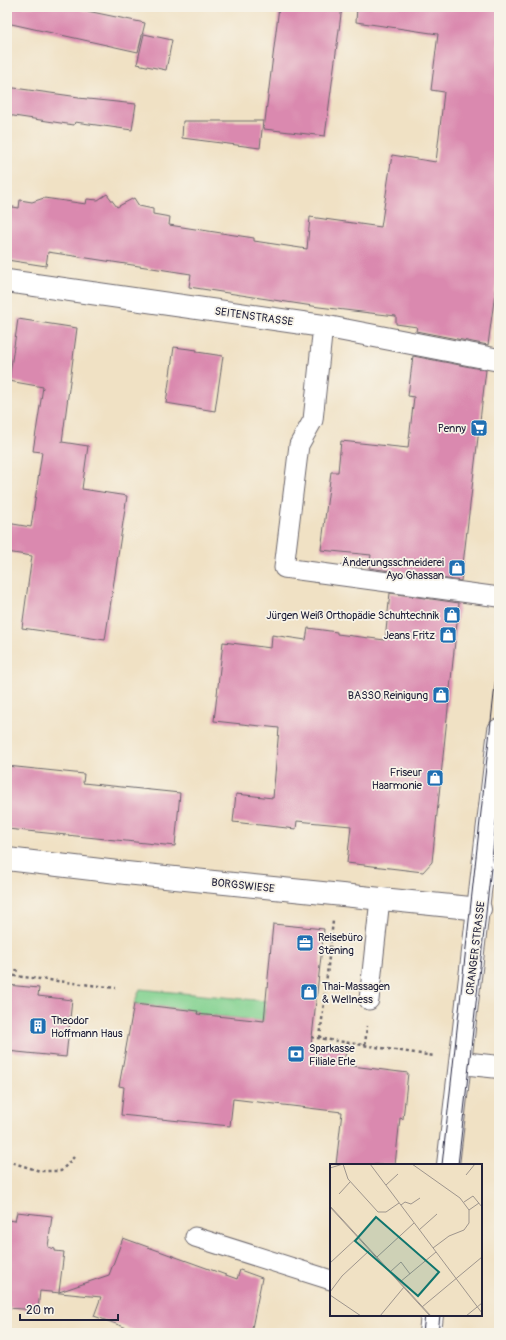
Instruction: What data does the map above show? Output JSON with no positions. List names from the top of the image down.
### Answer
{
  "streets": {
    "street": ["SEITENSTRASSE", "BORGSWIESE", "CRANGER STRASSE"]
  },
  "crossings": [
    ["BORGSWIESE", "CRANGER STRASSE"]
  ],
  "places": {
    "supermarket": ["Penny"],
    "shop": [
      "Änderungsschneiderei Ayo Ghassan",
      "Jürgen Weiß Orthopädie Schuhtechnik",
      "Jeans Fritz",
      "BASSO Reinigung",
      "Friseur Haarmonie",
      "Thai-Massagen & Wellness"
    ],
    "office": ["Reisebüro Stening"],
    "building": ["Theodor Hoffmann Haus"],
    "bank": ["Sparkasse Filiale Erle"]
  },
  "scale_bar": "20 m"
}
